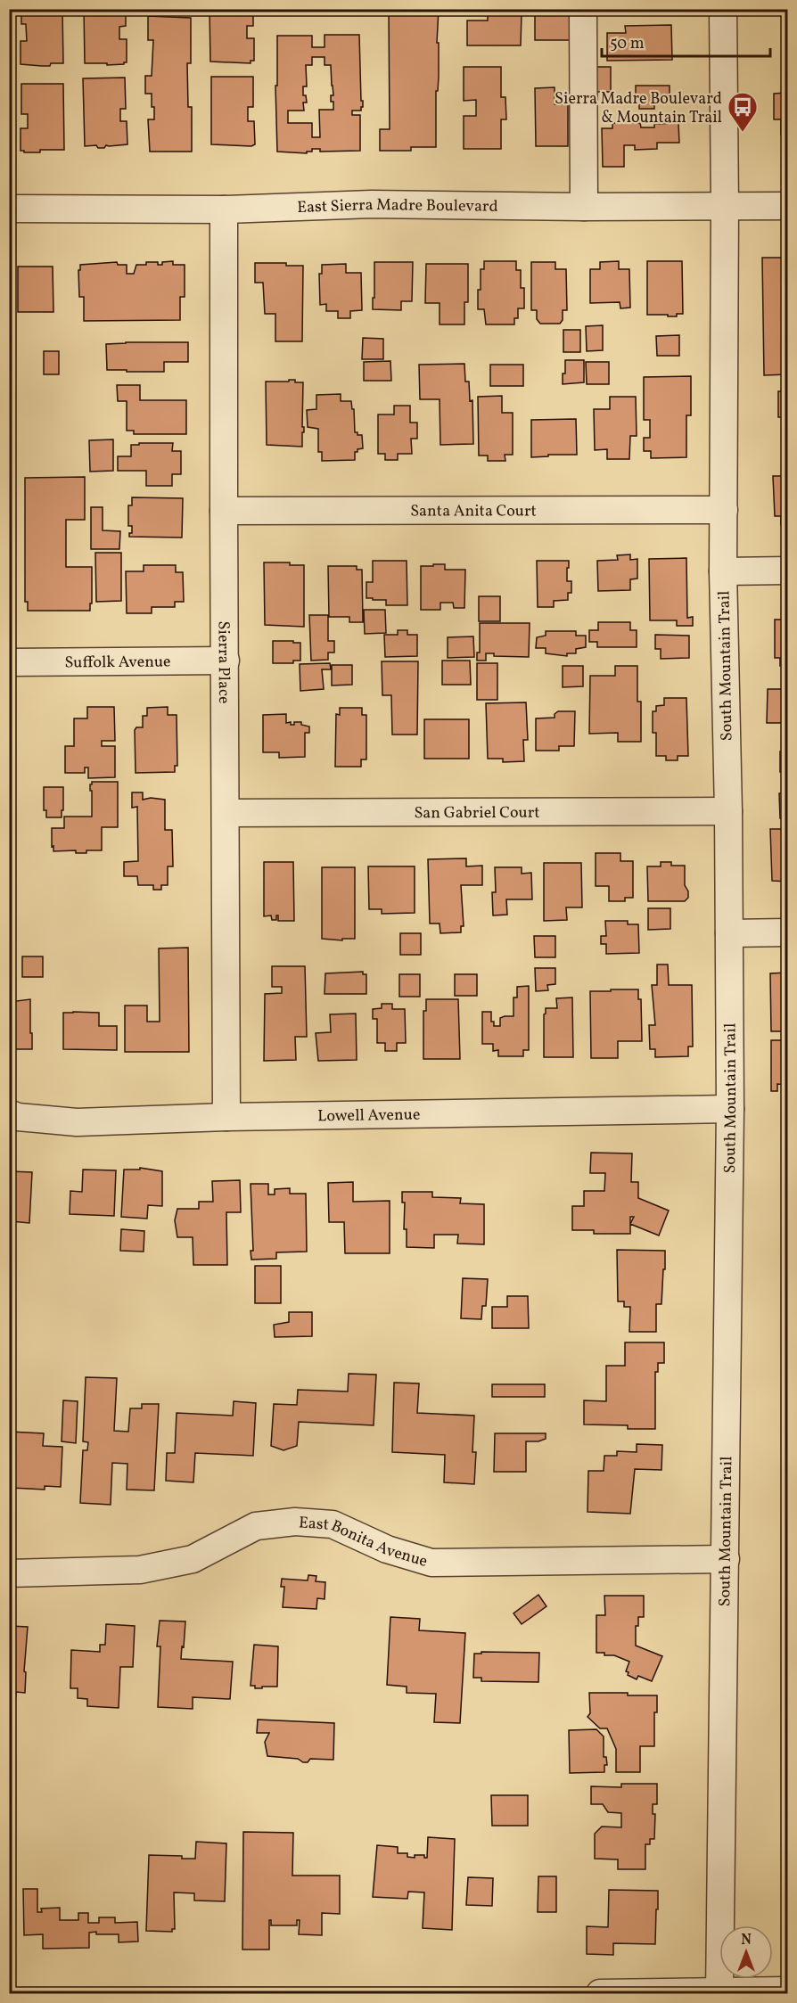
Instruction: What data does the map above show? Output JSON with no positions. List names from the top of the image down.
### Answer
{
  "streets": {
    "street": [
      "East Sierra Madre Boulevard",
      "Santa Anita Court",
      "Suffolk Avenue",
      "Sierra Place",
      "South Mountain Trail",
      "San Gabriel Court",
      "Lowell Avenue",
      "East Bonita Avenue"
    ]
  },
  "crossings": [
    ["East Sierra Madre Boulevard", "Sierra Place"],
    ["East Sierra Madre Boulevard", "South Mountain Trail"],
    ["Santa Anita Court", "Sierra Place"],
    ["Santa Anita Court", "South Mountain Trail"],
    ["Suffolk Avenue", "Sierra Place"],
    ["Sierra Place", "San Gabriel Court"],
    ["Sierra Place", "Lowell Avenue"],
    ["South Mountain Trail", "San Gabriel Court"],
    ["South Mountain Trail", "Lowell Avenue"],
    ["South Mountain Trail", "East Bonita Avenue"]
  ],
  "places": {
    "bus stop": ["Sierra Madre Boulevard & Mountain Trail"]
  },
  "scale_bar": "50 m",
  "north": "top"
}
